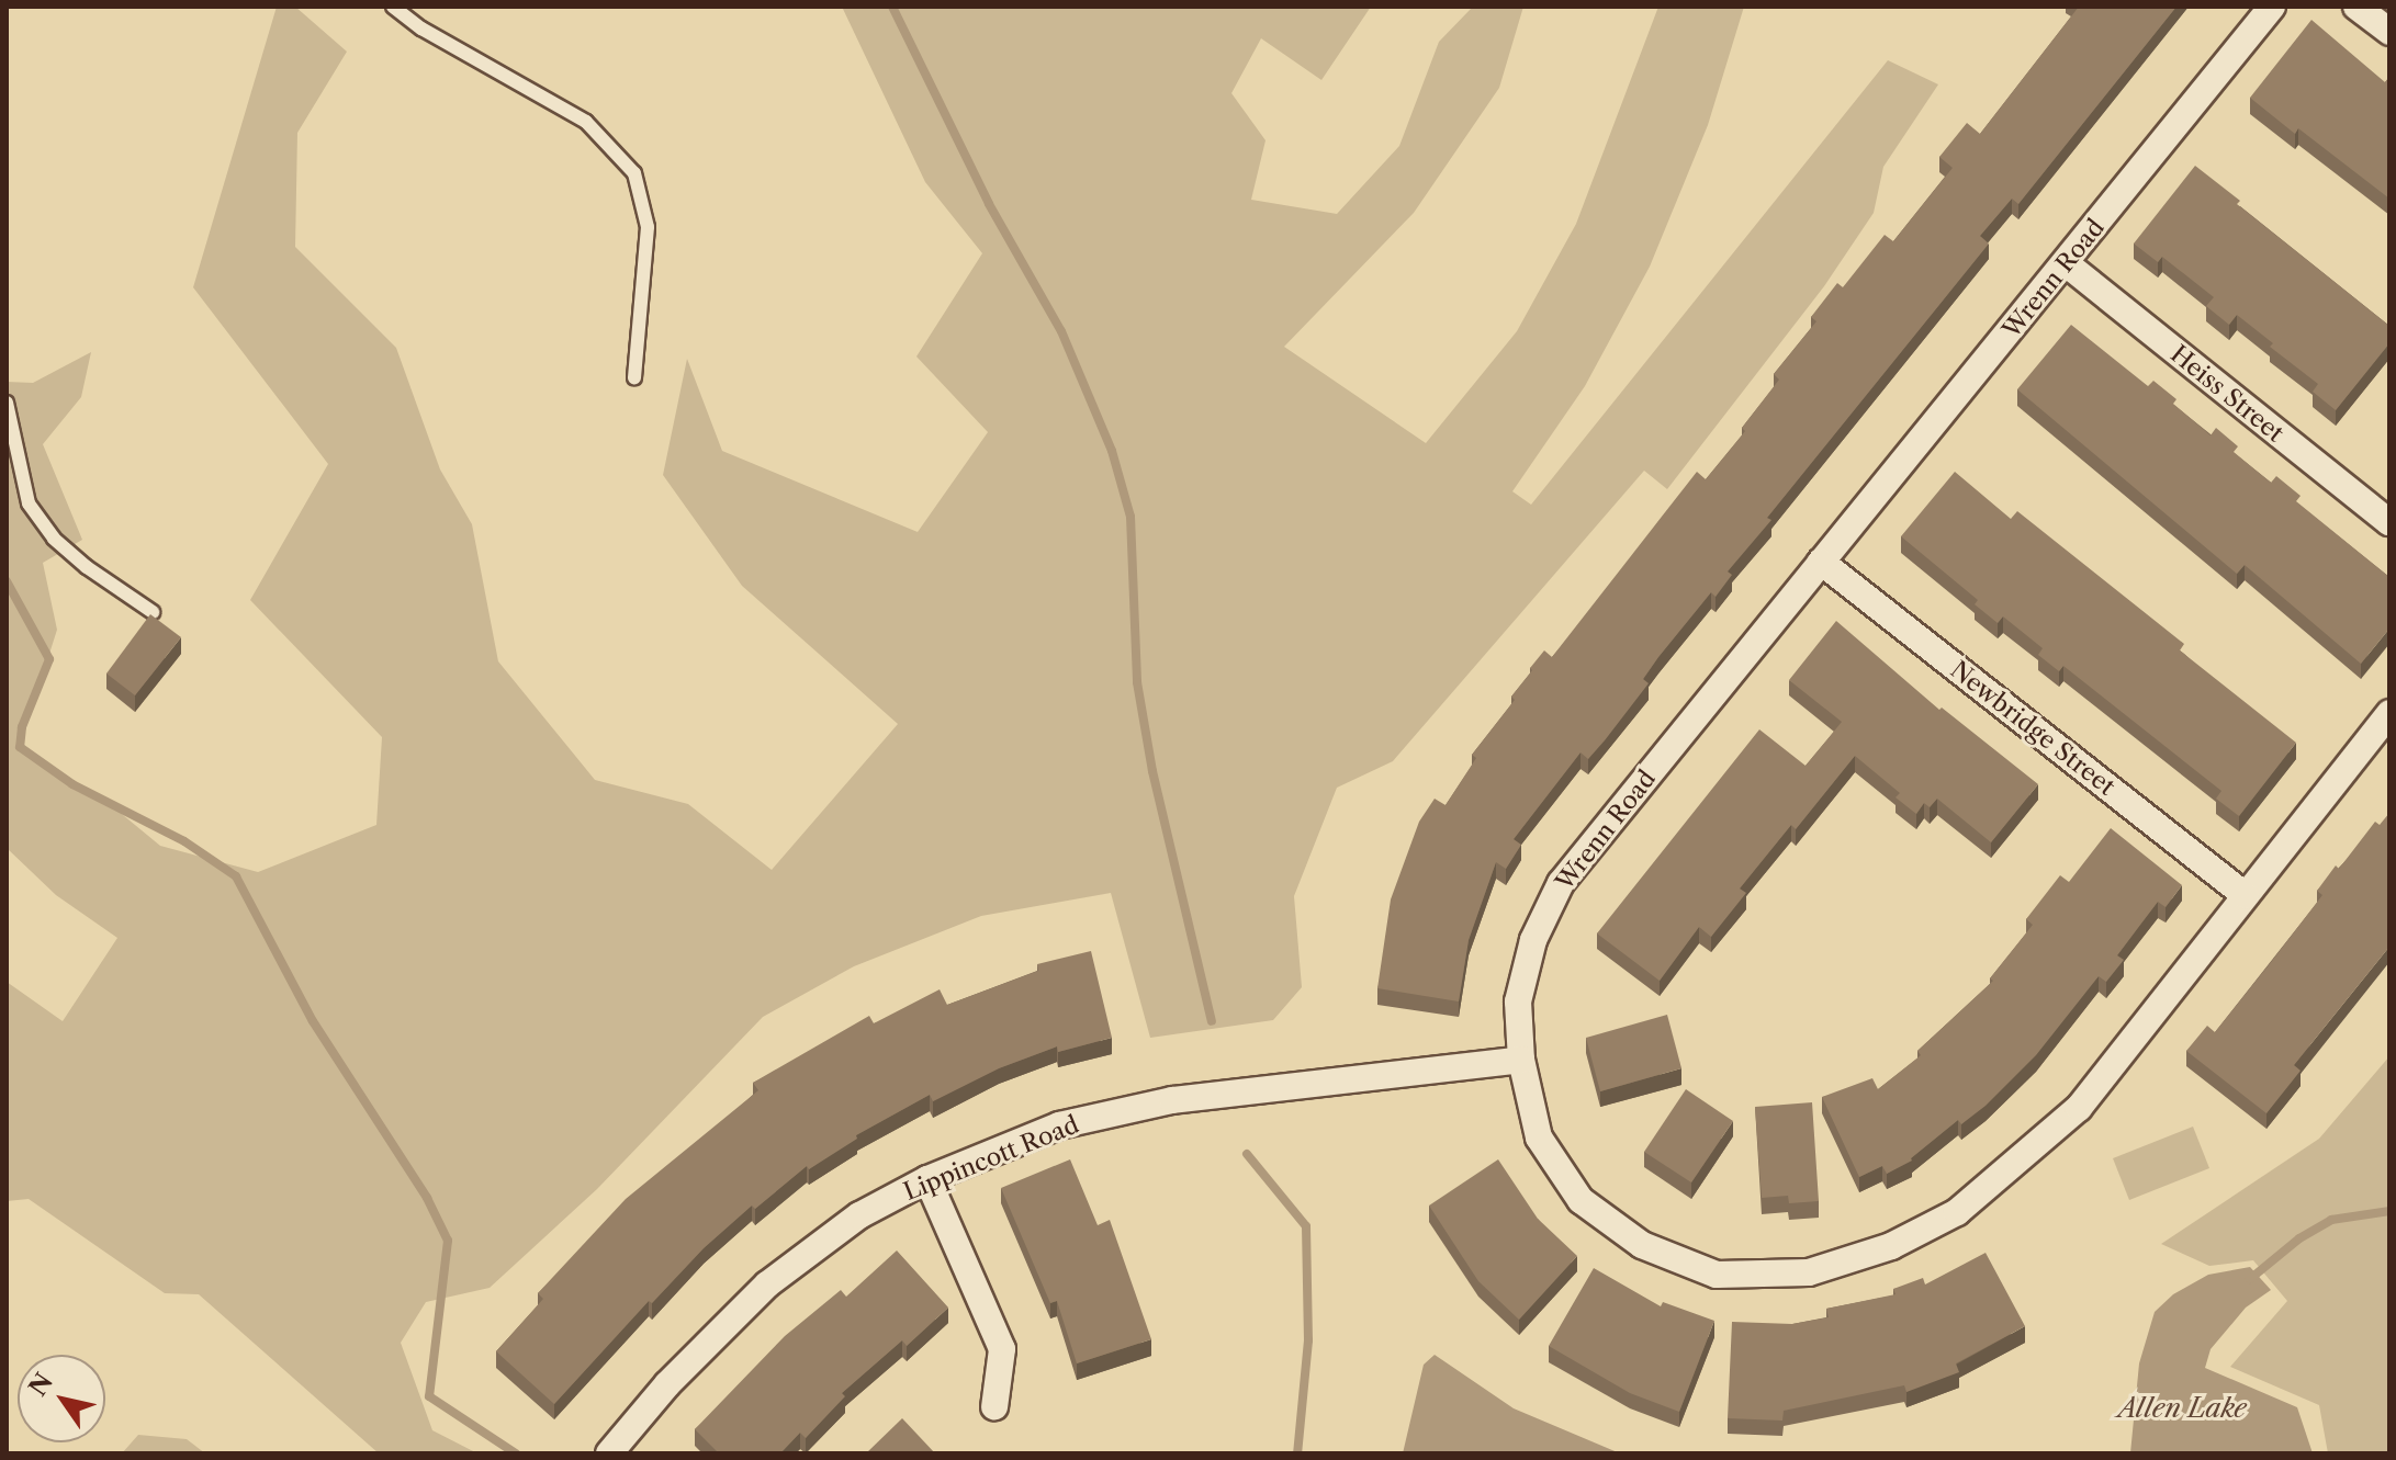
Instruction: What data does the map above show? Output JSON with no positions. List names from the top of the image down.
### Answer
{
  "streets": {
    "street": [
      "Wrenn Road",
      "Heiss Street",
      "Newbridge Street",
      "Lippincott Road"
    ]
  },
  "crossings": [
    ["Wrenn Road", "Heiss Street"],
    ["Wrenn Road", "Newbridge Street"],
    ["Wrenn Road", "Lippincott Road"]
  ],
  "water": ["Allen Lake"],
  "north": "top left"
}
